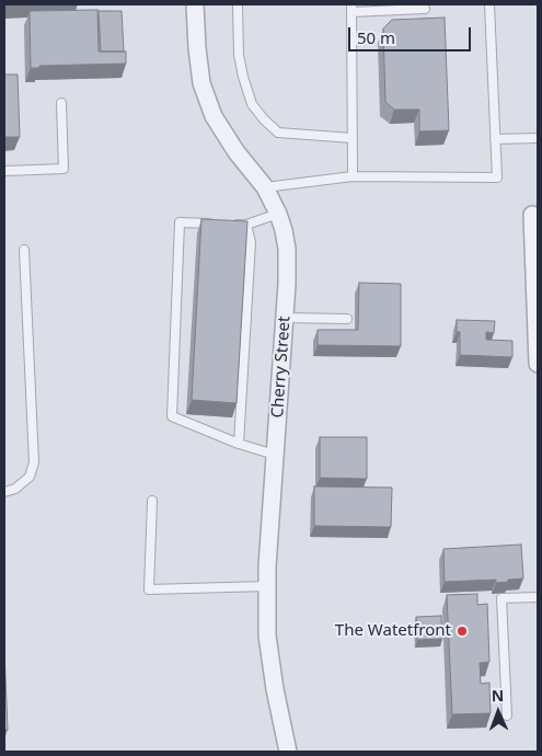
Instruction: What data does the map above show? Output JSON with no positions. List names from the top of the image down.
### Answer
{
  "streets": {
    "street": ["Cherry Street"]
  },
  "places": ["The Watetfront"],
  "scale_bar": "50 m",
  "north": "top"
}
